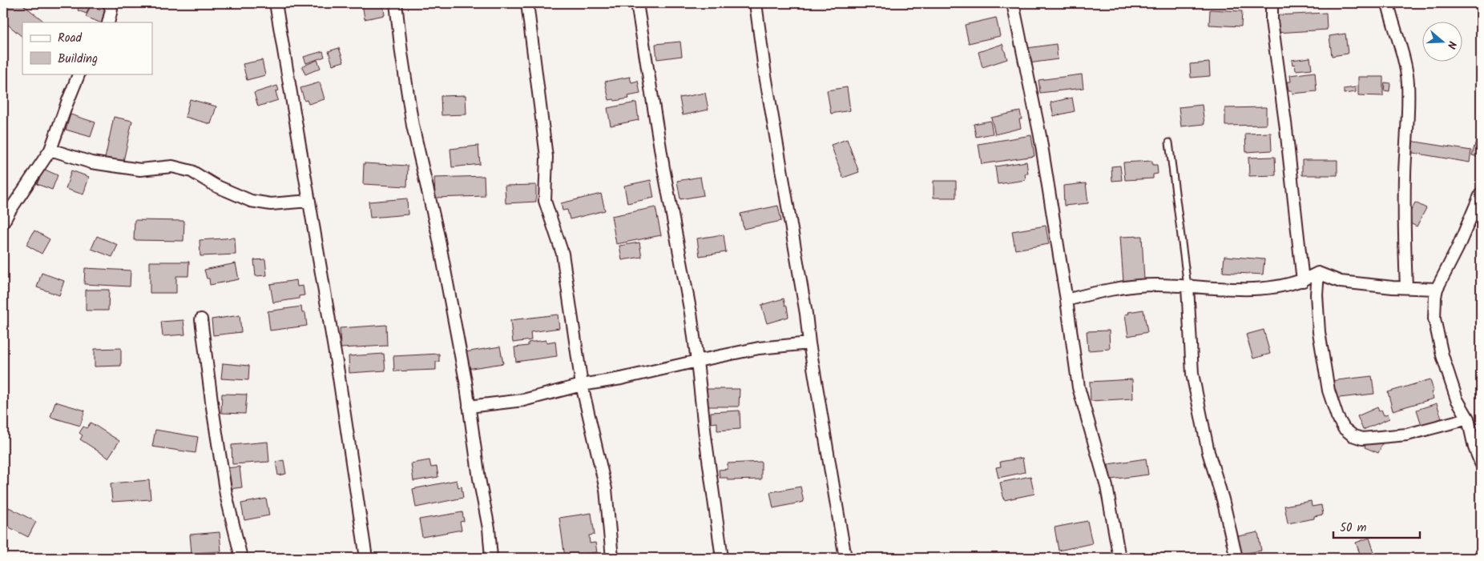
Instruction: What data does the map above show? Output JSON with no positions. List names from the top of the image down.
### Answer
{
  "legend": ["Road", "Building"],
  "scale_bar": "50 m",
  "north": "right"
}
